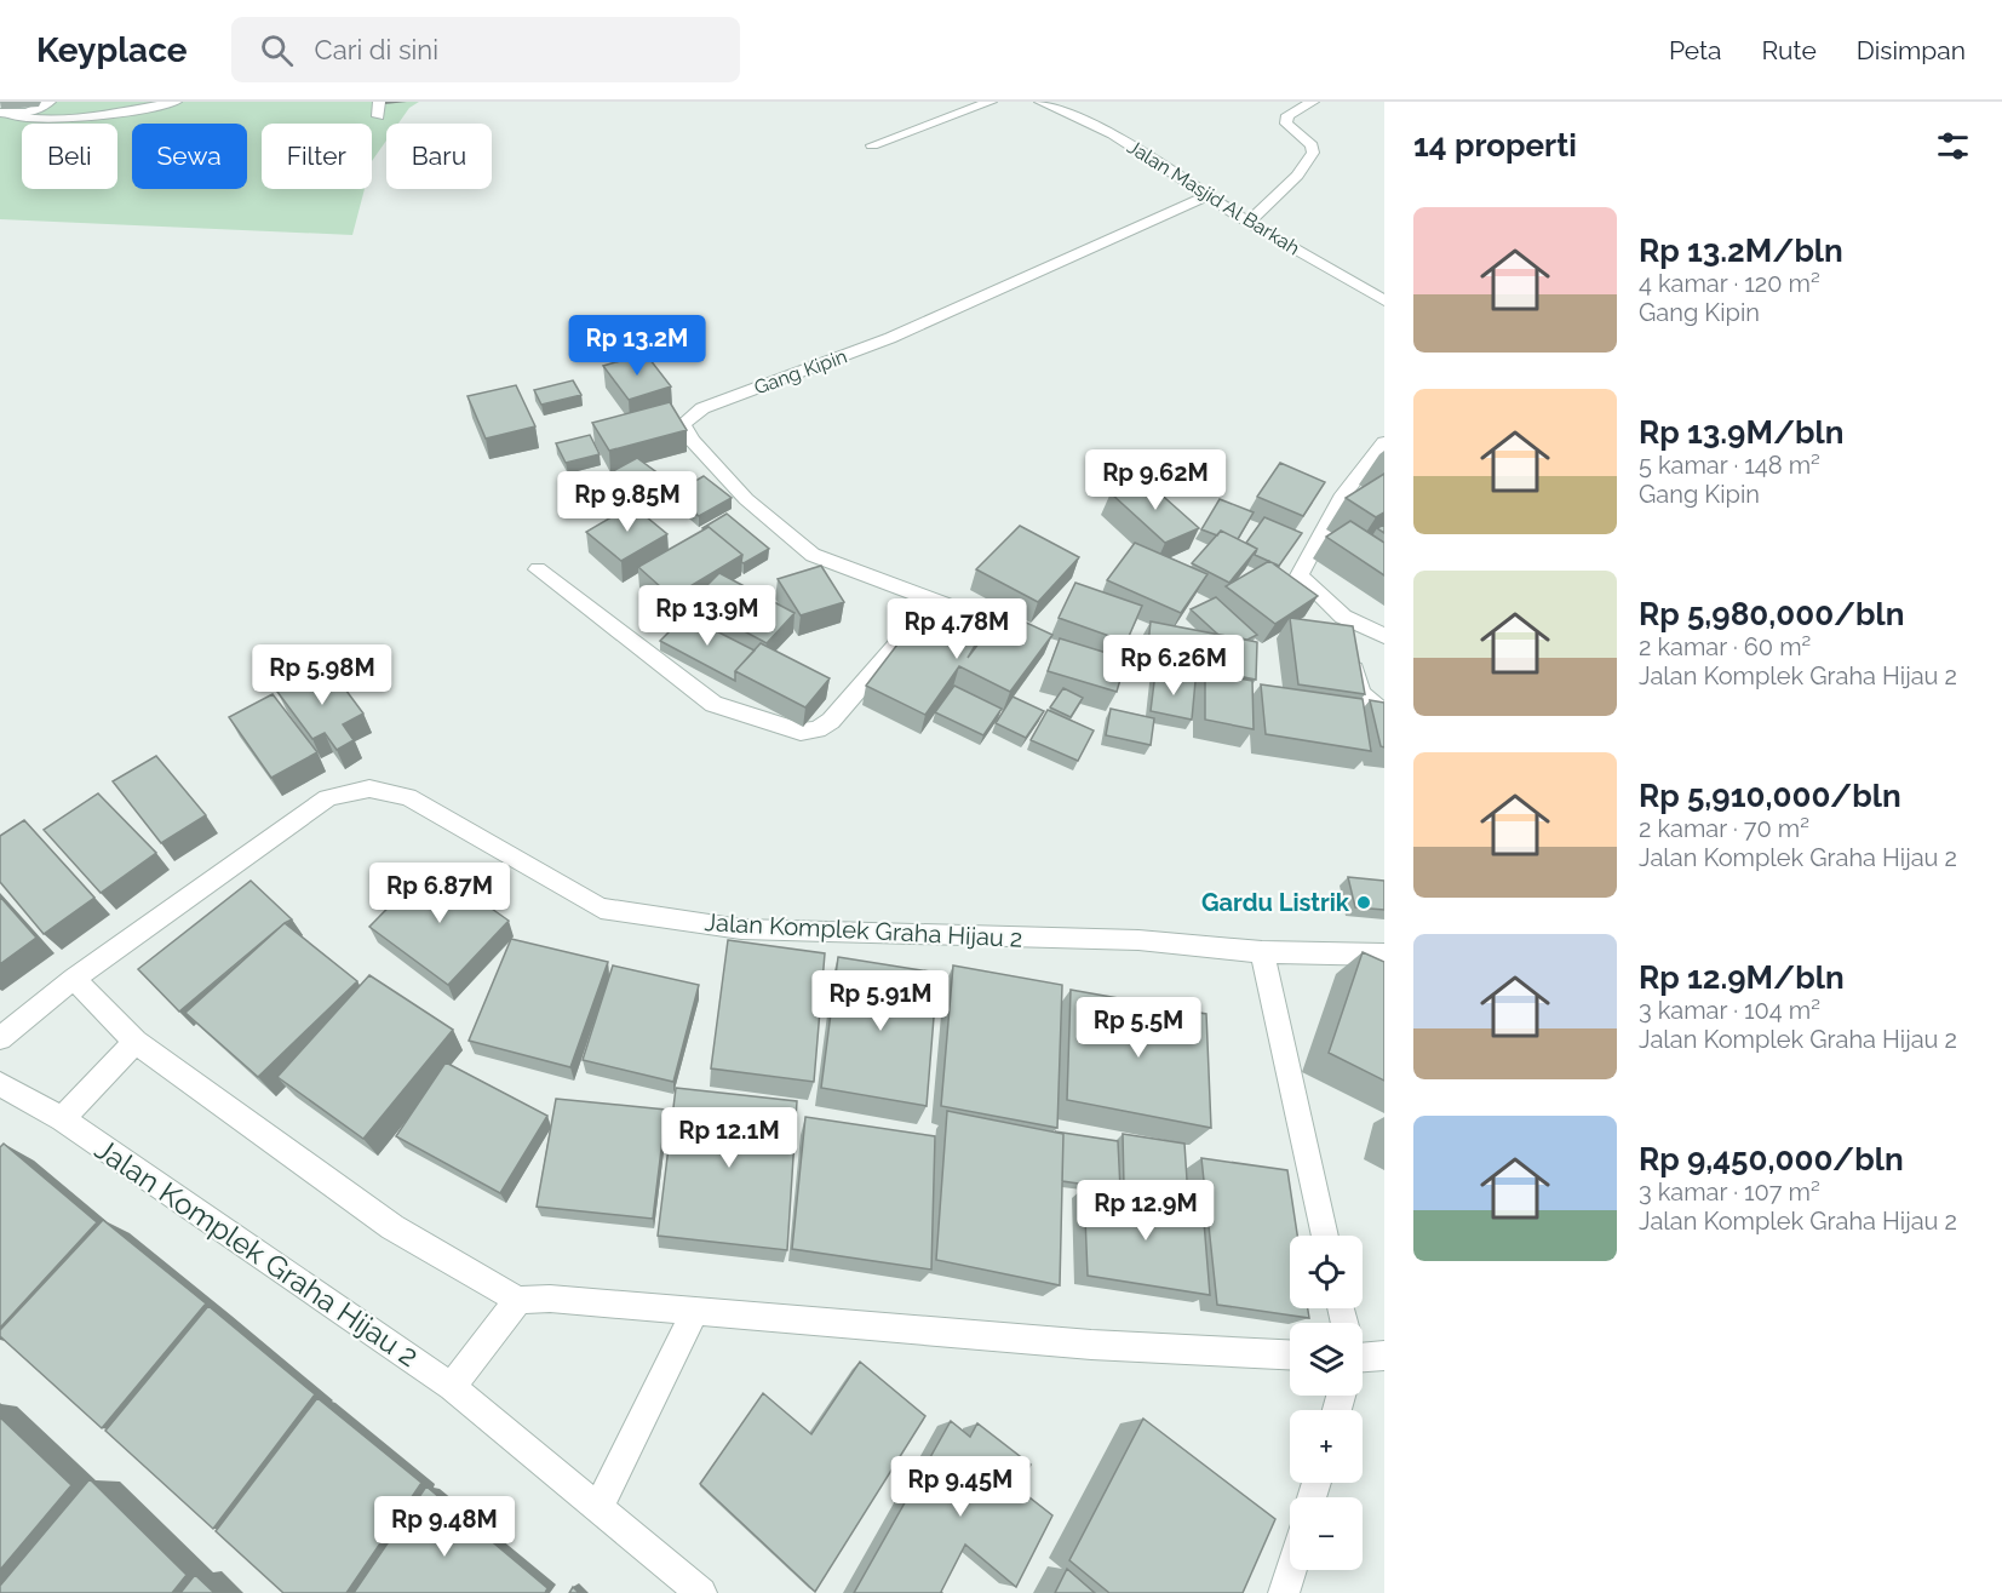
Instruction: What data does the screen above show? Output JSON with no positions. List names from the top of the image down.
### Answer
{
  "streets": {
    "street": ["Jalan Masjid Al Barkah", "Gang Kipin", "Jalan Komplek Graha Hijau 2"]
  },
  "crossings": [
    ["Jalan Masjid Al Barkah", "Gang Kipin"]
  ],
  "places": ["Gardu Listrik"],
  "page": {
    "header": "Keyplace",
    "search": "Cari di sini",
    "nav": ["Peta", "Rute", "Disimpan"],
    "heading": "14 properti",
    "chip": [
      "Beli",
      "Sewa",
      "Filter",
      "Baru"
    ],
    "list": [
      {
        "name": "Rp 13.2M/bln",
        "note": "4 kamar · 120 m² · Gang Kipin"
      },
      {
        "name": "Rp 13.9M/bln",
        "note": "5 kamar · 148 m² · Gang Kipin"
      },
      {
        "name": "Rp 5,980,000/bln",
        "note": "2 kamar · 60 m² · Jalan Komplek Graha Hijau 2"
      },
      {
        "name": "Rp 5,910,000/bln",
        "note": "2 kamar · 70 m² · Jalan Komplek Graha Hijau 2"
      },
      {
        "name": "Rp 12.9M/bln",
        "note": "3 kamar · 104 m² · Jalan Komplek Graha Hijau 2"
      },
      {
        "name": "Rp 9,450,000/bln",
        "note": "3 kamar · 107 m² · Jalan Komplek Graha Hijau 2"
      }
    ],
    "price": [
      "Rp 13.2M",
      "Rp 9.62M",
      "Rp 9.85M",
      "Rp 13.9M",
      "Rp 4.78M",
      "Rp 6.26M",
      "Rp 5.98M",
      "Rp 6.87M",
      "Rp 5.91M",
      "Rp 5.5M",
      "Rp 12.1M",
      "Rp 12.9M",
      "Rp 9.45M",
      "Rp 9.48M"
    ],
    "map_buttons": ["+", "−"]
  }
}
